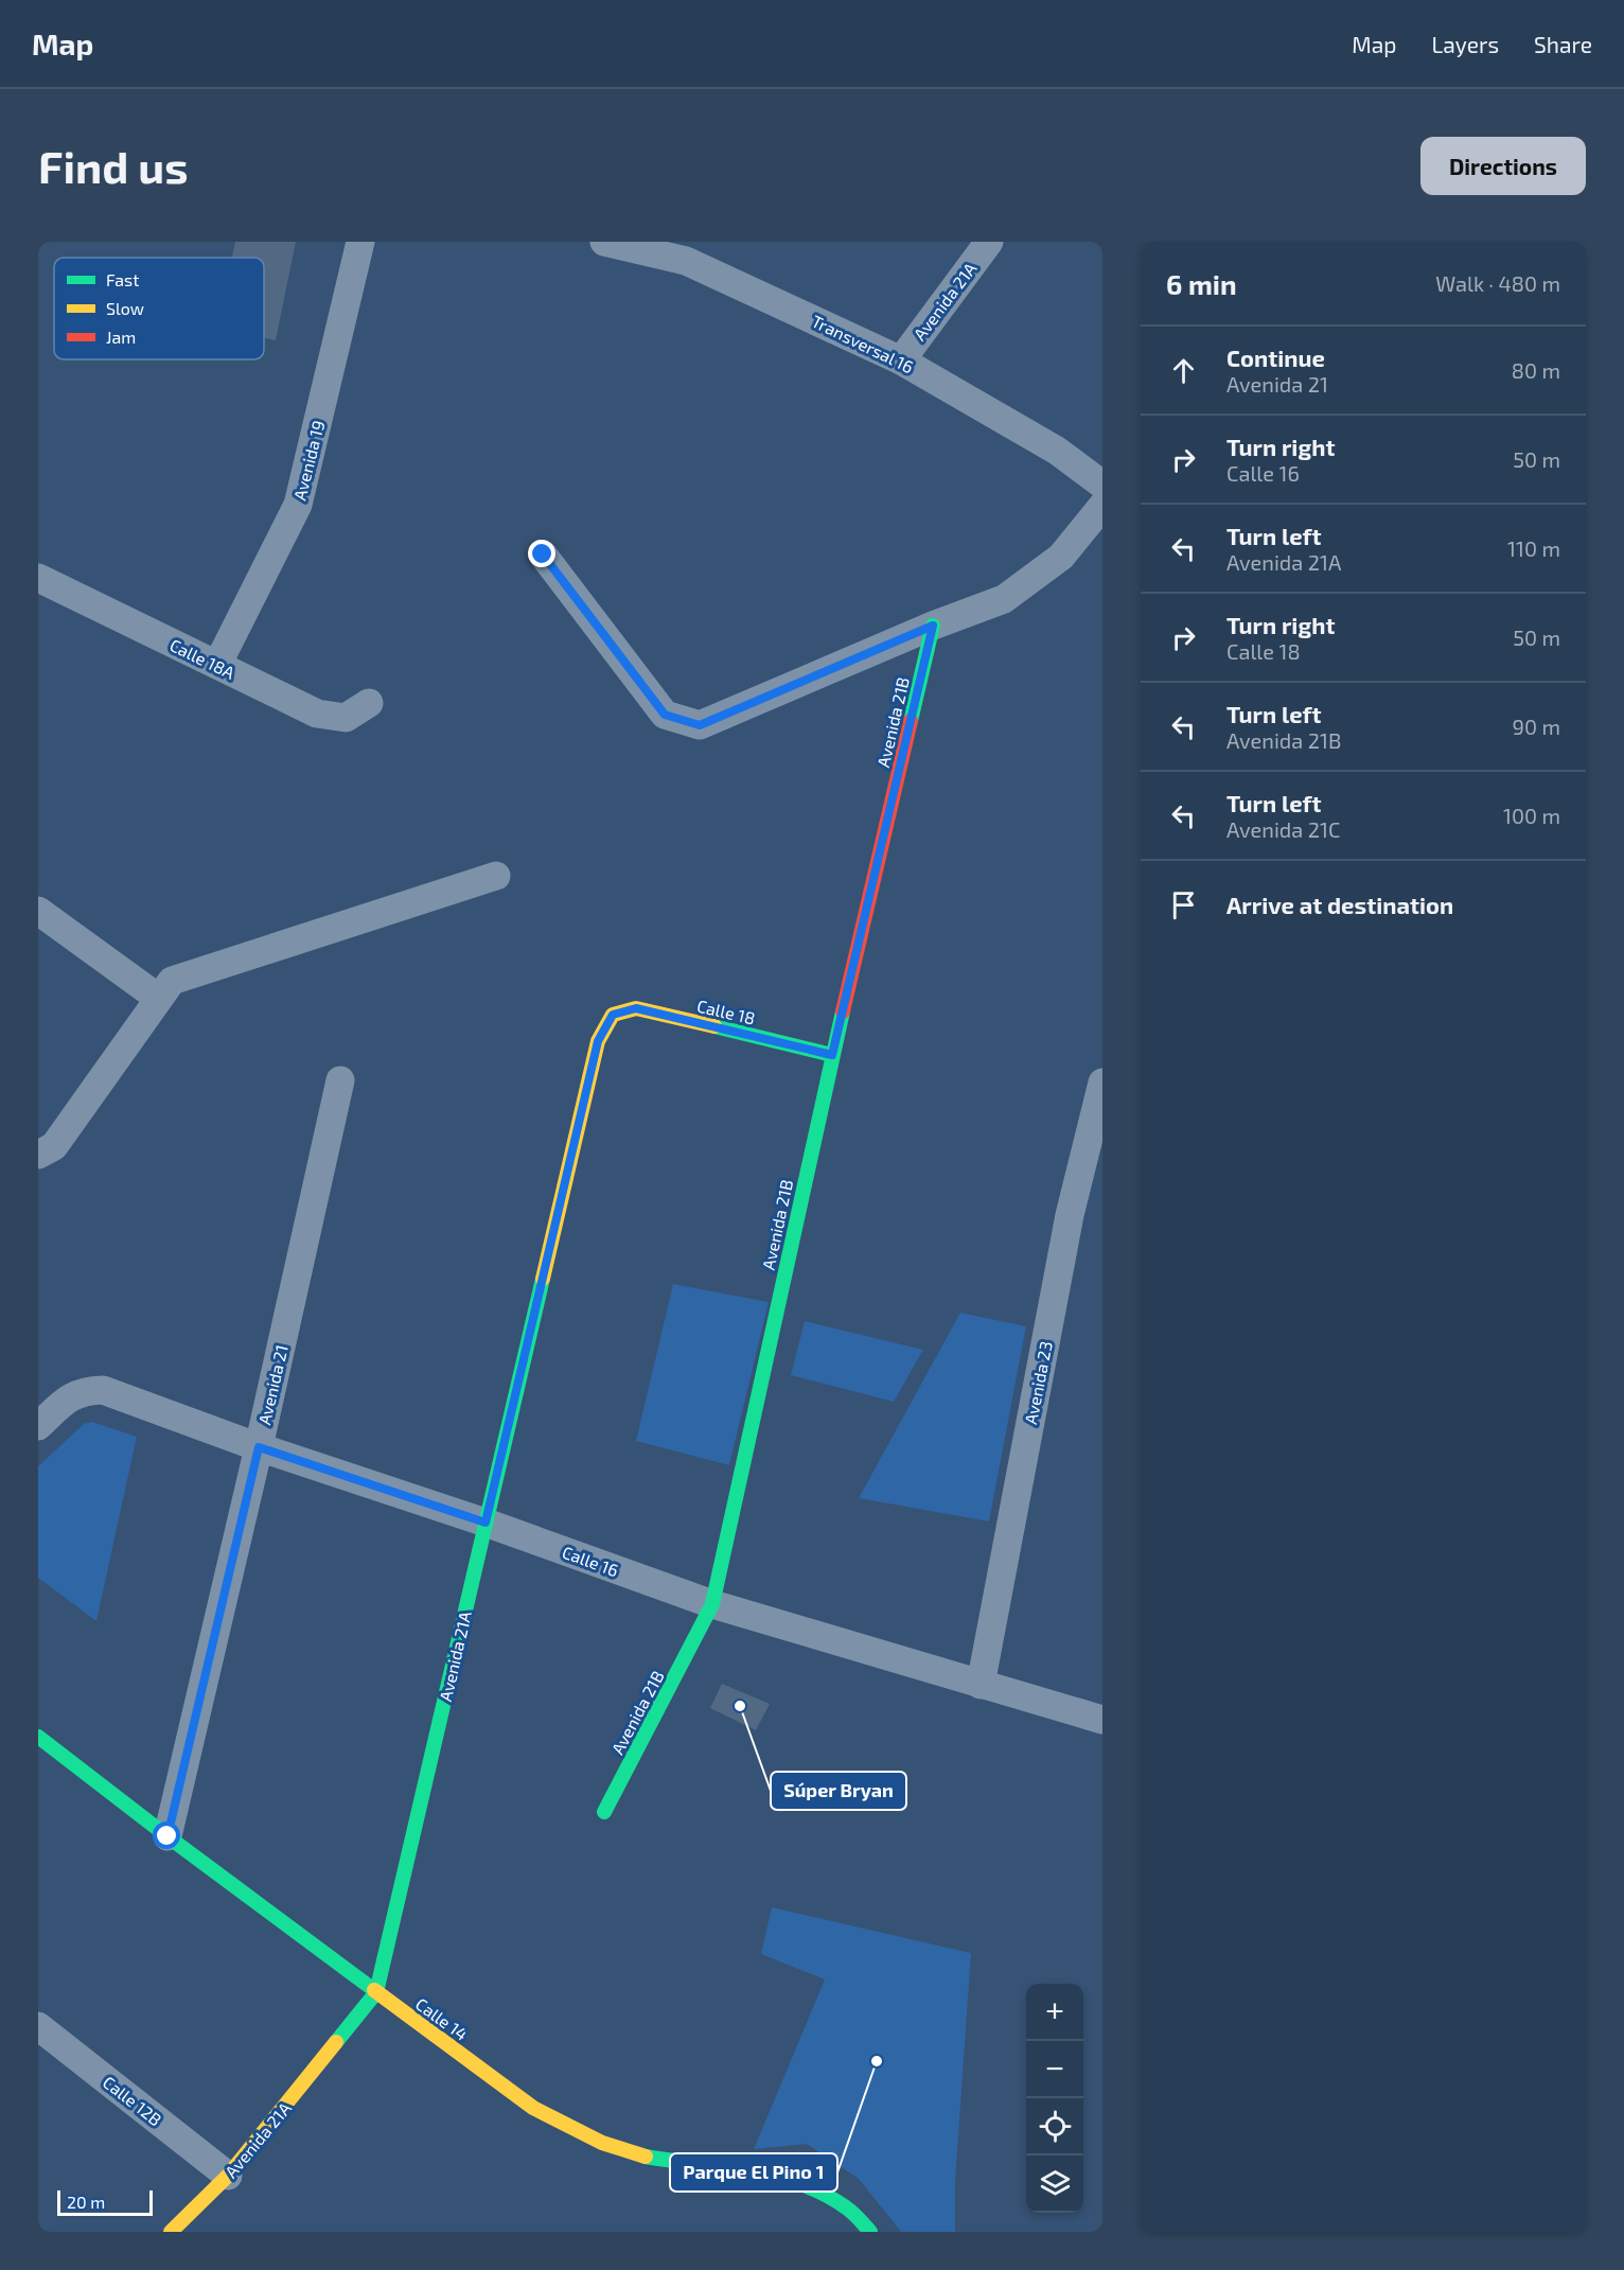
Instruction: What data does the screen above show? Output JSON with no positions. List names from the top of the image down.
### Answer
{
  "streets": {
    "street": [
      "Avenida 21A",
      "Transversal 16",
      "Avenida 19",
      "Calle 18A",
      "Avenida 21B",
      "Calle 18",
      "Avenida 23",
      "Avenida 21",
      "Calle 16",
      "Calle 14",
      "Calle 12B"
    ]
  },
  "crossings": [
    ["Avenida 21A", "Transversal 16"],
    ["Avenida 21A", "Calle 18"],
    ["Avenida 21A", "Calle 16"],
    ["Avenida 21A", "Calle 14"],
    ["Avenida 21A", "Calle 12B"],
    ["Avenida 19", "Calle 18A"],
    ["Avenida 21B", "Calle 18"],
    ["Avenida 21B", "Calle 16"],
    ["Avenida 23", "Calle 16"],
    ["Avenida 21", "Calle 16"],
    ["Avenida 21", "Calle 14"]
  ],
  "places": ["Súper Bryan", "Parque El Pino 1"],
  "legend": ["Fast", "Slow", "Jam"],
  "scale_bar": "20 m",
  "page": {
    "header": "Map",
    "nav": ["Map", "Layers", "Share"],
    "buttons": "Directions",
    "title": "Find us",
    "heading": ["6 min", "Walk · 480 m"],
    "list": [
      ["Continue", "Avenida 21", "80 m"],
      ["Turn right", "Calle 16", "50 m"],
      ["Turn left", "Avenida 21A", "110 m"],
      ["Turn right", "Calle 18", "50 m"],
      ["Turn left", "Avenida 21B", "90 m"],
      ["Turn left", "Avenida 21C", "100 m"],
      "Arrive at destination"
    ],
    "map_buttons": ["+", "−"],
    "scale": "20 m"
  }
}
